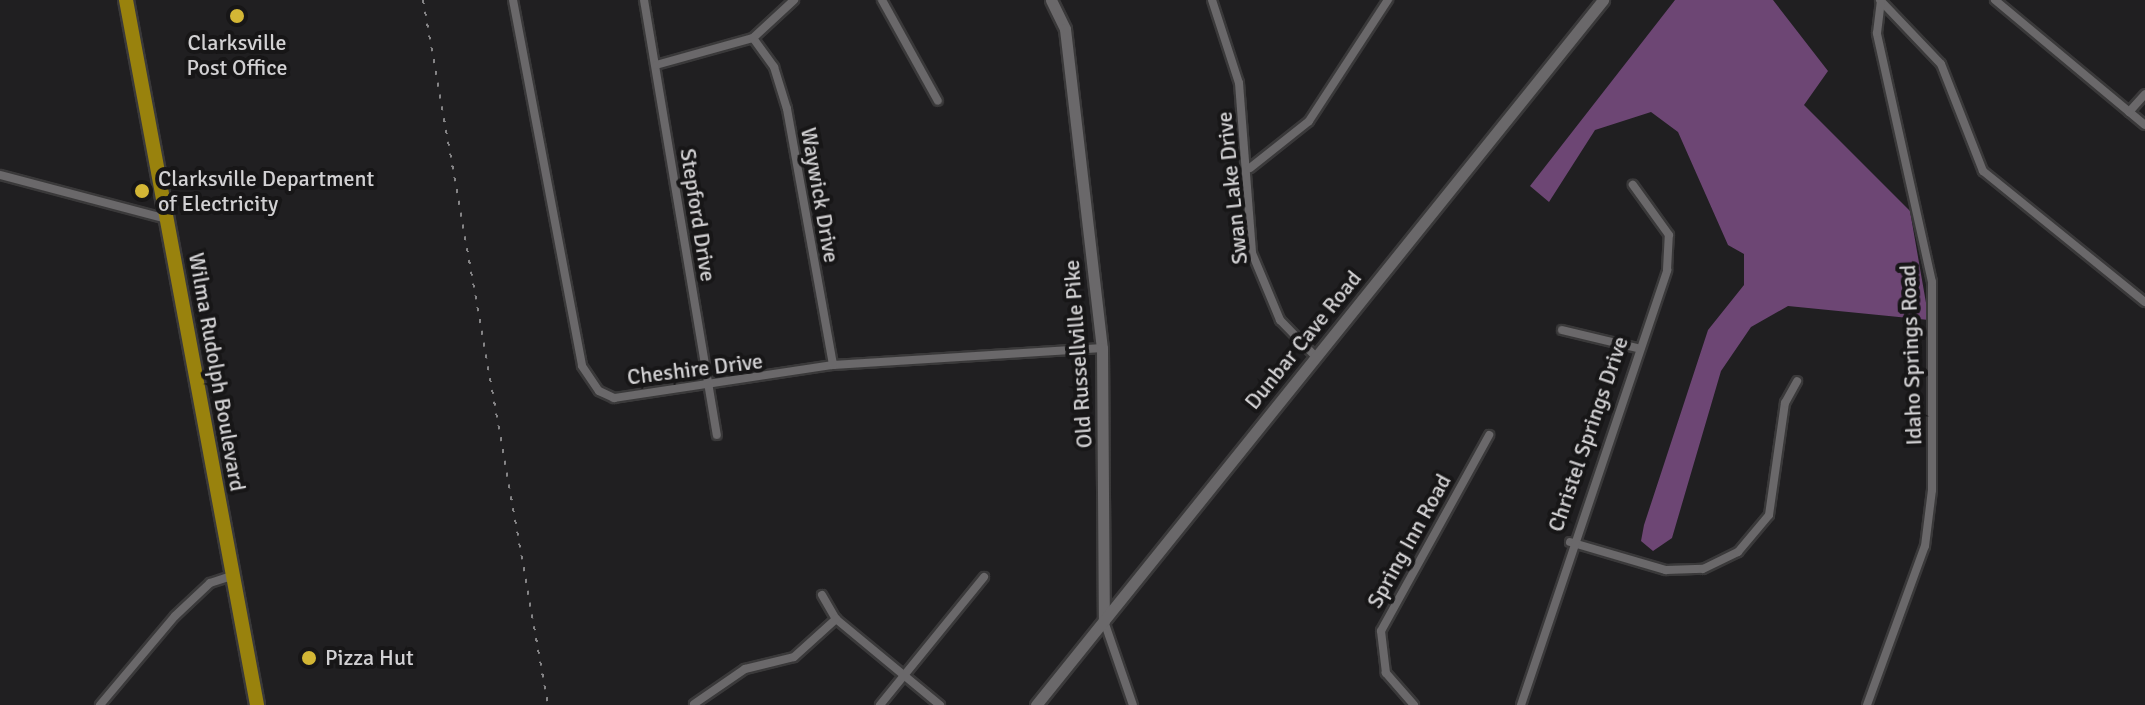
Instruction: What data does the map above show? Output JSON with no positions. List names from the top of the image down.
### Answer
{
  "streets": {
    "highway": ["Wilma Rudolph Boulevard"],
    "main road": ["Dunbar Cave Road", "Old Russellville Pike"],
    "street": [
      "Swan Lake Drive",
      "Waywick Drive",
      "Stepford Drive",
      "Idaho Springs Road",
      "Cheshire Drive",
      "Christel Springs Drive",
      "Spring Inn Road"
    ]
  },
  "crossings": [
    ["Swan Lake Drive", "Dunbar Cave Road"],
    ["Waywick Drive", "Cheshire Drive"],
    ["Stepford Drive", "Cheshire Drive"],
    ["Dunbar Cave Road", "Old Russellville Pike"],
    ["Old Russellville Pike", "Cheshire Drive"]
  ],
  "places": ["Clarksville Post Office", "Clarksville Department of Electricity", "Pizza Hut"]
}
